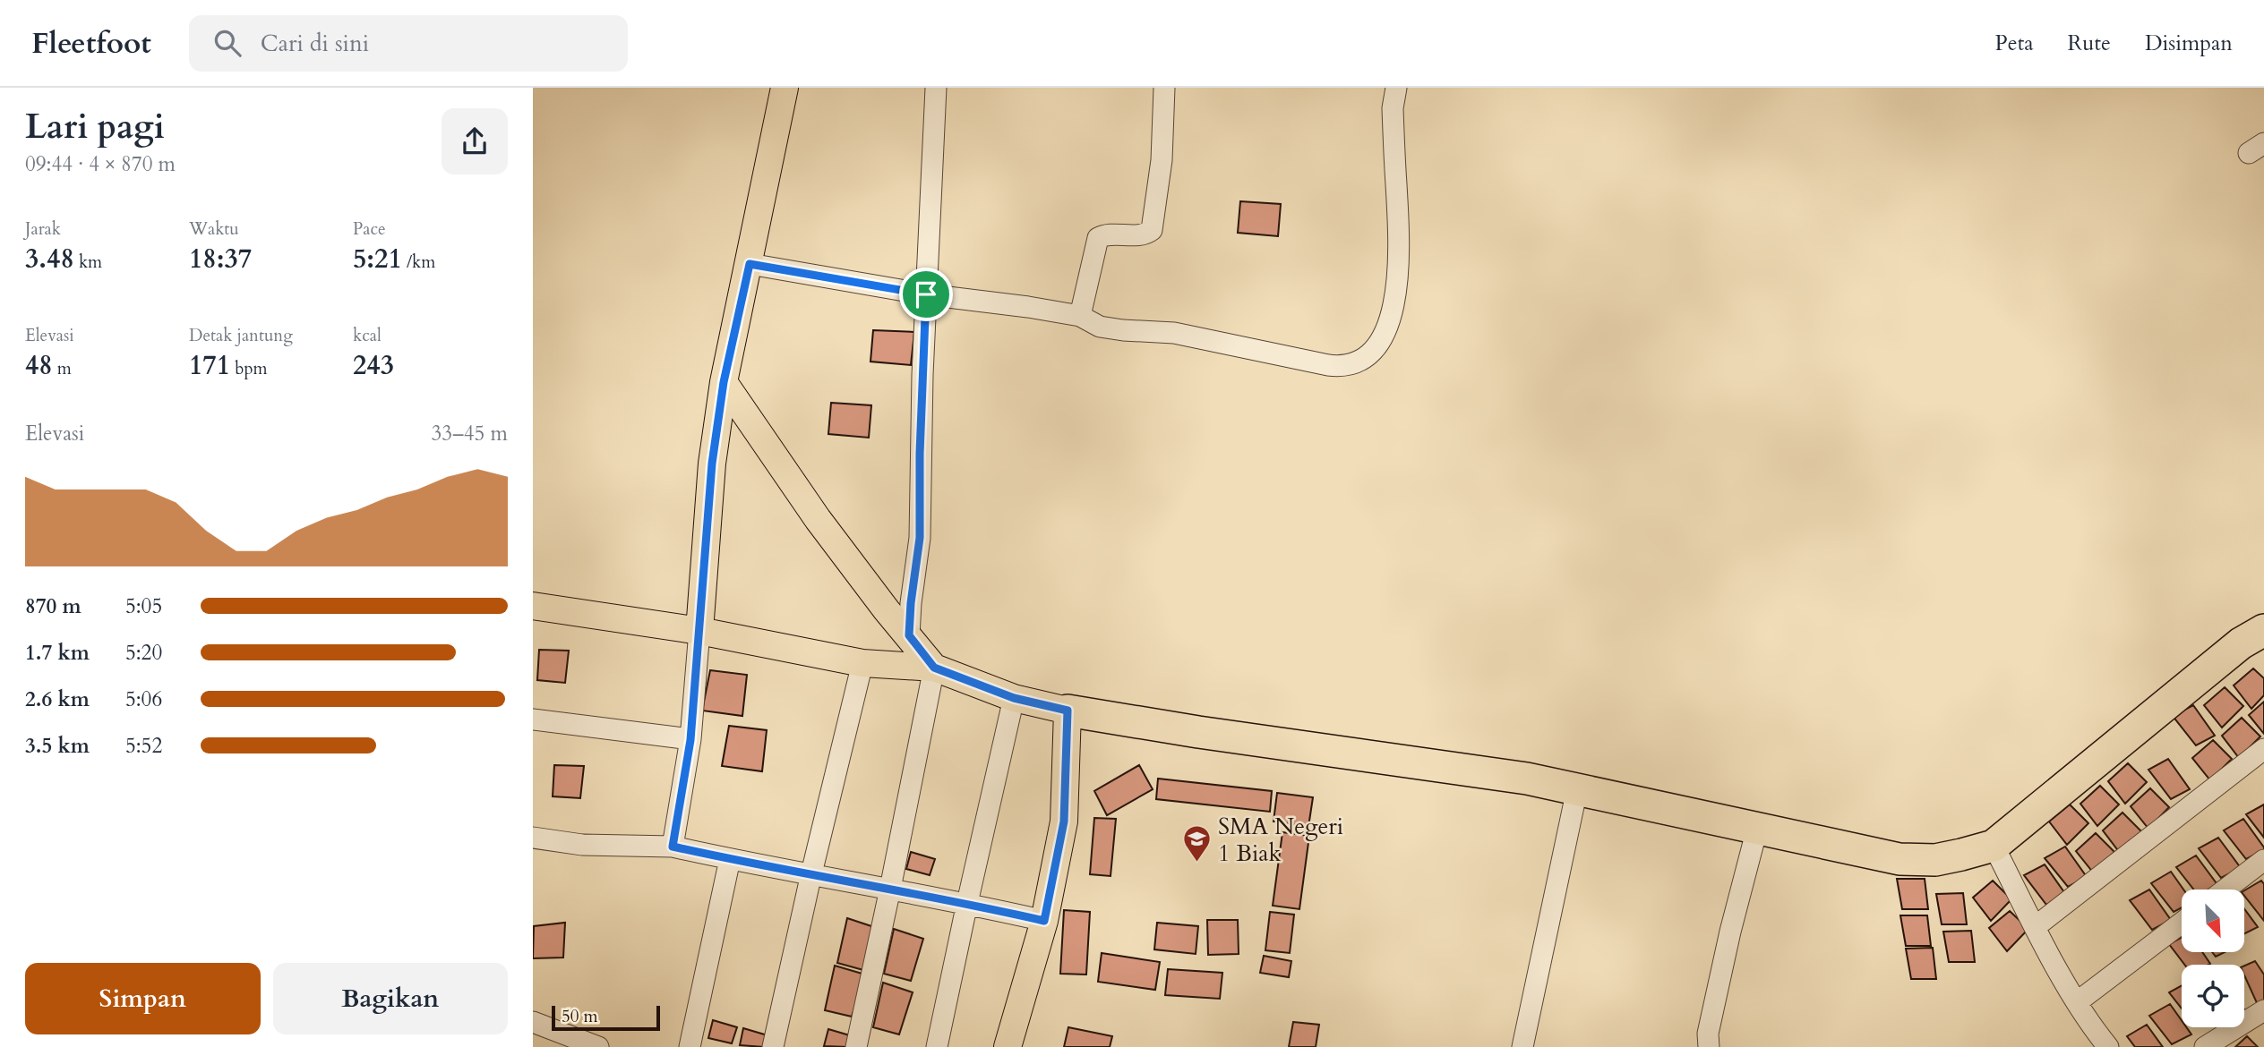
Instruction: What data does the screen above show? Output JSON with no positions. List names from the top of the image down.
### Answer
{
  "places": {
    "school or university": ["SMA Negeri 1 Biak"]
  },
  "scale_bar": "50 m",
  "north": "bottom right",
  "page": {
    "header": "Fleetfoot",
    "search": "Cari di sini",
    "nav": ["Peta", "Rute", "Disimpan"],
    "heading": ["Lari pagi", "09:44 · 4 × 870 m"],
    "stats": [
      ["Jarak", "3.48 km"],
      ["Waktu", "18:37"],
      ["Pace", "5:21 /km"],
      ["Elevasi", "48 m"],
      ["Detak jantung", "171 bpm"],
      ["kcal", "243"]
    ],
    "chart": ["Elevasi", "33–45 m"],
    "list": [
      {
        "name": "870 m",
        "note": "5:05"
      },
      {
        "name": "1.7 km",
        "note": "5:20"
      },
      {
        "name": "2.6 km",
        "note": "5:06"
      },
      {
        "name": "3.5 km",
        "note": "5:52"
      }
    ],
    "buttons": ["Simpan", "Bagikan"],
    "scale": "50 m"
  }
}
